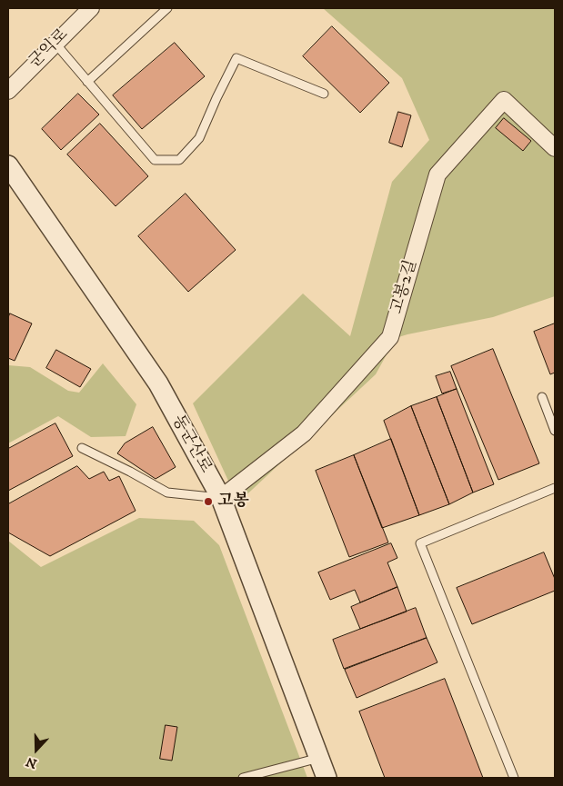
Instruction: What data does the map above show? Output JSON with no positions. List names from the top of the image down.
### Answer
{
  "streets": {
    "street": ["군익로", "고봉2길", "동군산로"]
  },
  "crossings": [
    ["고봉2길", "동군산로"]
  ],
  "places": ["고봉"],
  "north": "bottom"
}
